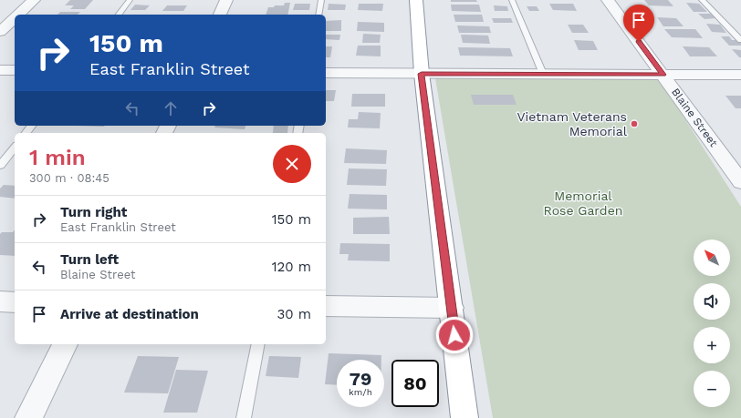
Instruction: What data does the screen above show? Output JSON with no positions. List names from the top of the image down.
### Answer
{
  "streets": {
    "street": ["Blaine Street"]
  },
  "parks": ["Memorial Rose Garden"],
  "places": ["Vietnam Veterans Memorial"],
  "north": "top left",
  "page": {
    "turn": ["150 m", "East Franklin Street"],
    "heading": ["1 min", "300 m · 08:45"],
    "list": [
      {
        "name": "Turn right",
        "note": "East Franklin Street",
        "value": "150 m"
      },
      {
        "name": "Turn left",
        "note": "Blaine Street",
        "value": "120 m"
      },
      {
        "name": "Arrive at destination",
        "value": "30 m"
      }
    ],
    "map_buttons": ["+", "−"],
    "speed": "79 km/h",
    "limit": "80"
  }
}
